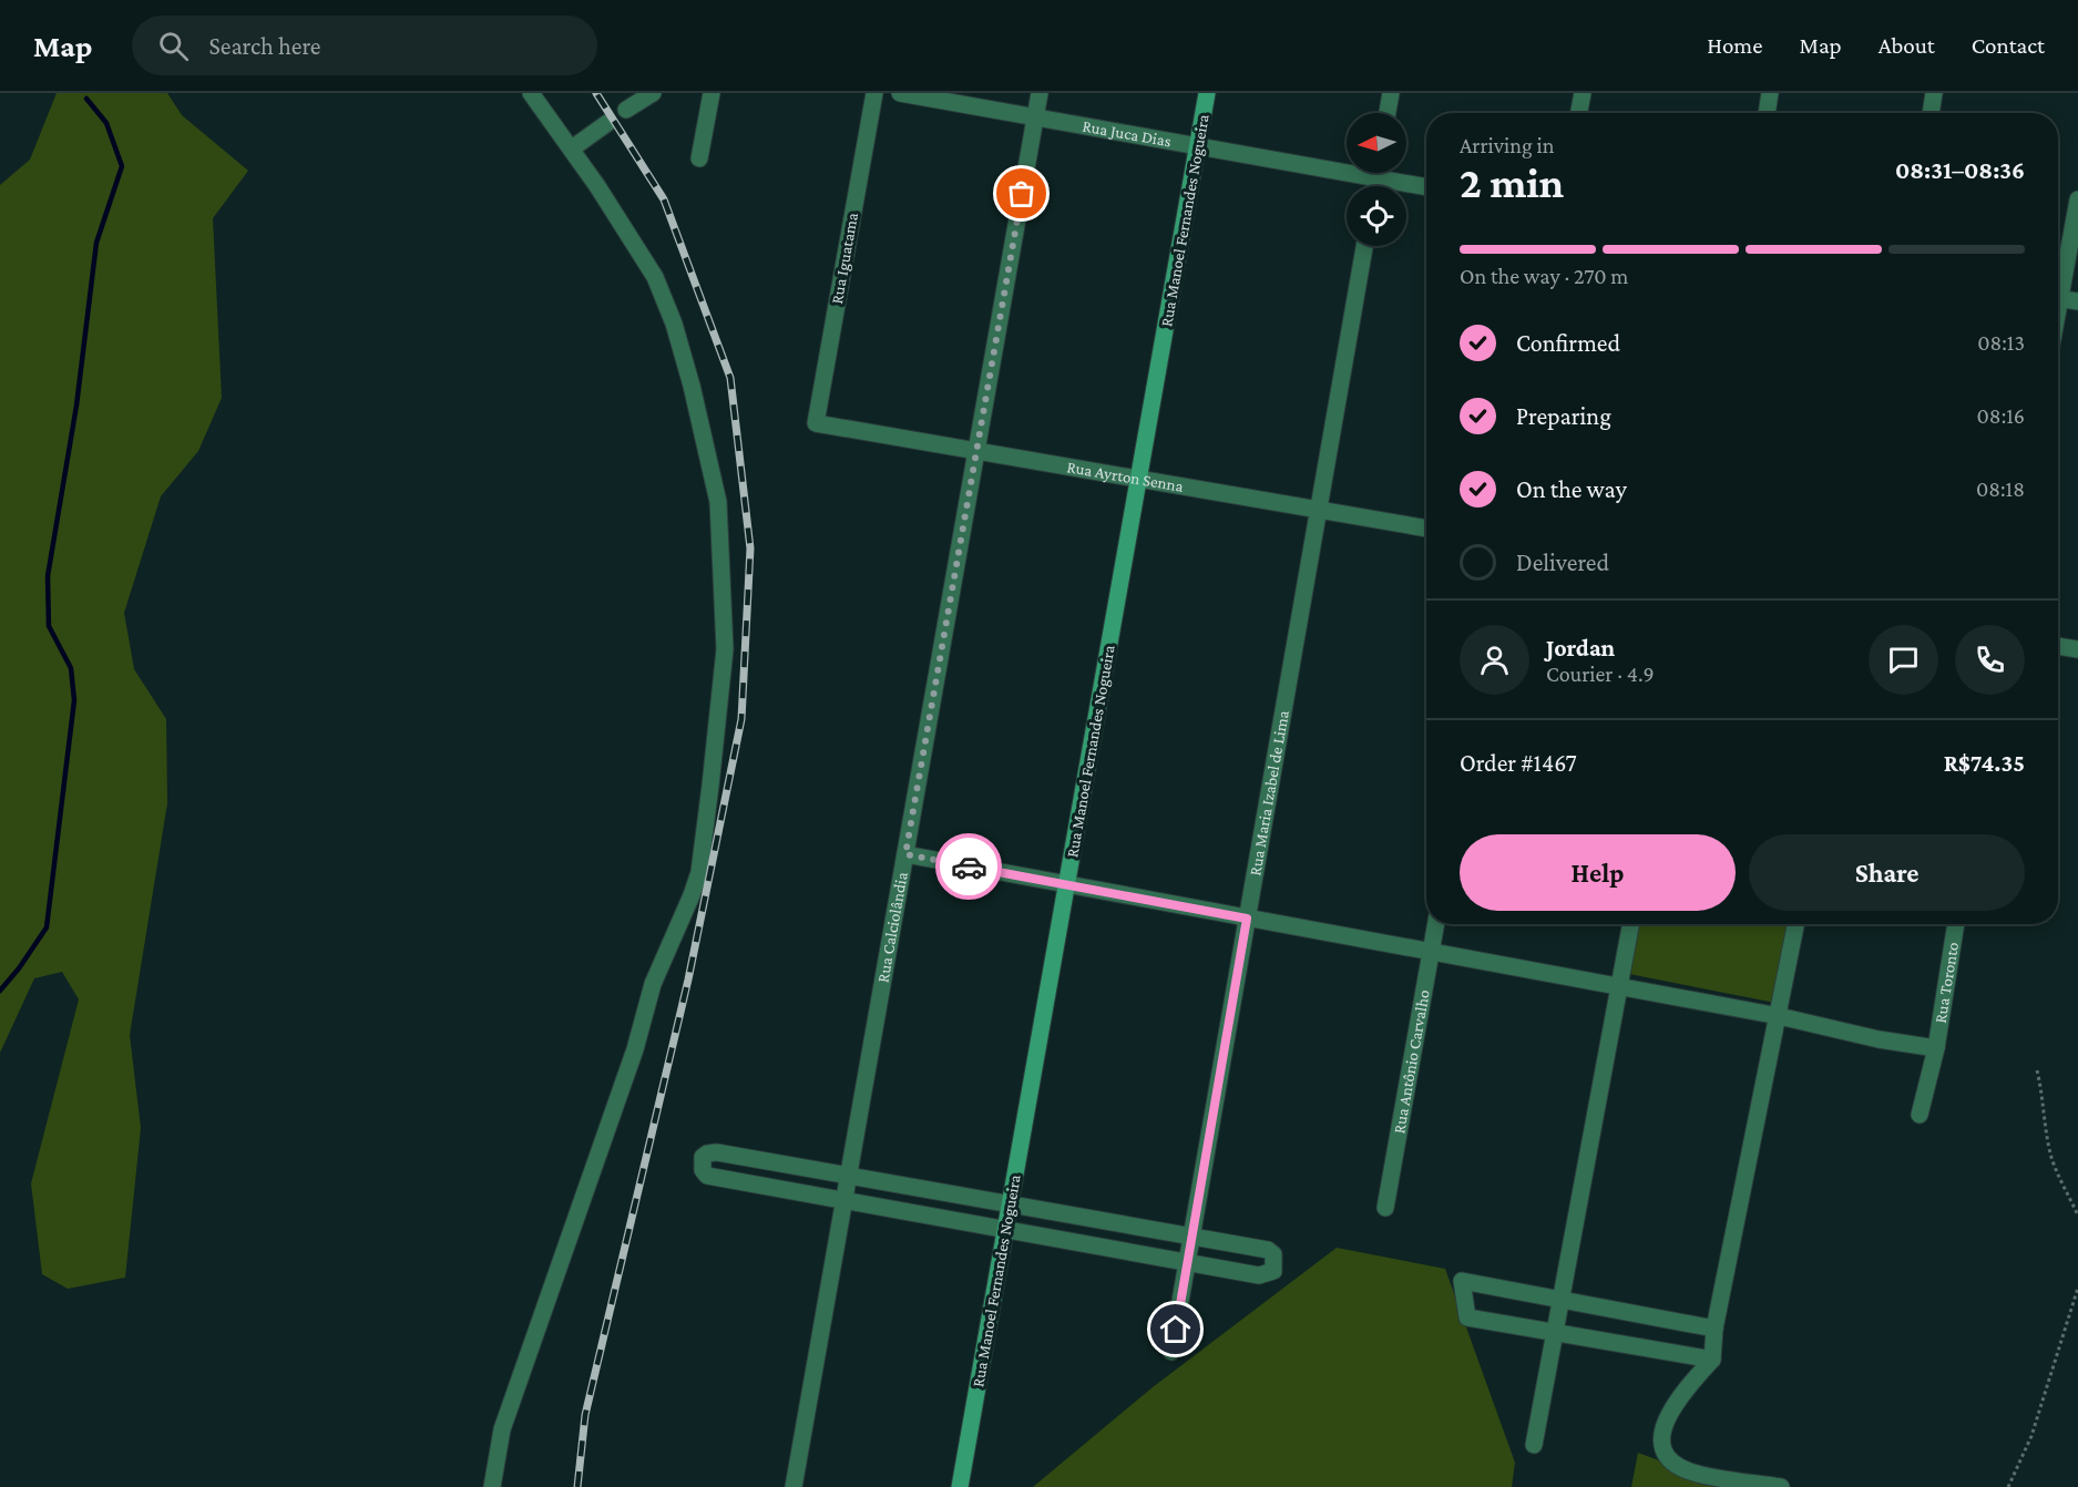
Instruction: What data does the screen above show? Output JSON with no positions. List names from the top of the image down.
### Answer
{
  "streets": {
    "street": [
      "Rua Juca Dias",
      "Rua Manoel Fernandes Nogueira",
      "Rua Iguatama",
      "Rua Ayrton Senna",
      "Rua Maria Izabel de Lima",
      "Rua Calciolândia",
      "Rua Toronto",
      "Rua Antônio Carvalho"
    ]
  },
  "crossings": [
    ["Rua Juca Dias", "Rua Manoel Fernandes Nogueira"],
    ["Rua Juca Dias", "Rua Calciolândia"],
    ["Rua Manoel Fernandes Nogueira", "Rua Ayrton Senna"],
    ["Rua Iguatama", "Rua Ayrton Senna"],
    ["Rua Ayrton Senna", "Rua Maria Izabel de Lima"],
    ["Rua Ayrton Senna", "Rua Calciolândia"]
  ],
  "north": "left",
  "page": {
    "header": "Map",
    "search": "Search here",
    "nav": [
      "Home",
      "Map",
      "About",
      "Contact"
    ],
    "heading": ["2 min", "Arriving in", "08:31–08:36"],
    "panel": [
      "Jordan",
      "Courier · 4.9",
      "Order #1467",
      "R$74.35"
    ],
    "bar": "On the way · 270 m",
    "list": [
      ["Confirmed", "08:13"],
      ["Preparing", "08:16"],
      ["On the way", "08:18"],
      "Delivered"
    ],
    "buttons": ["Help", "Share"]
  }
}
